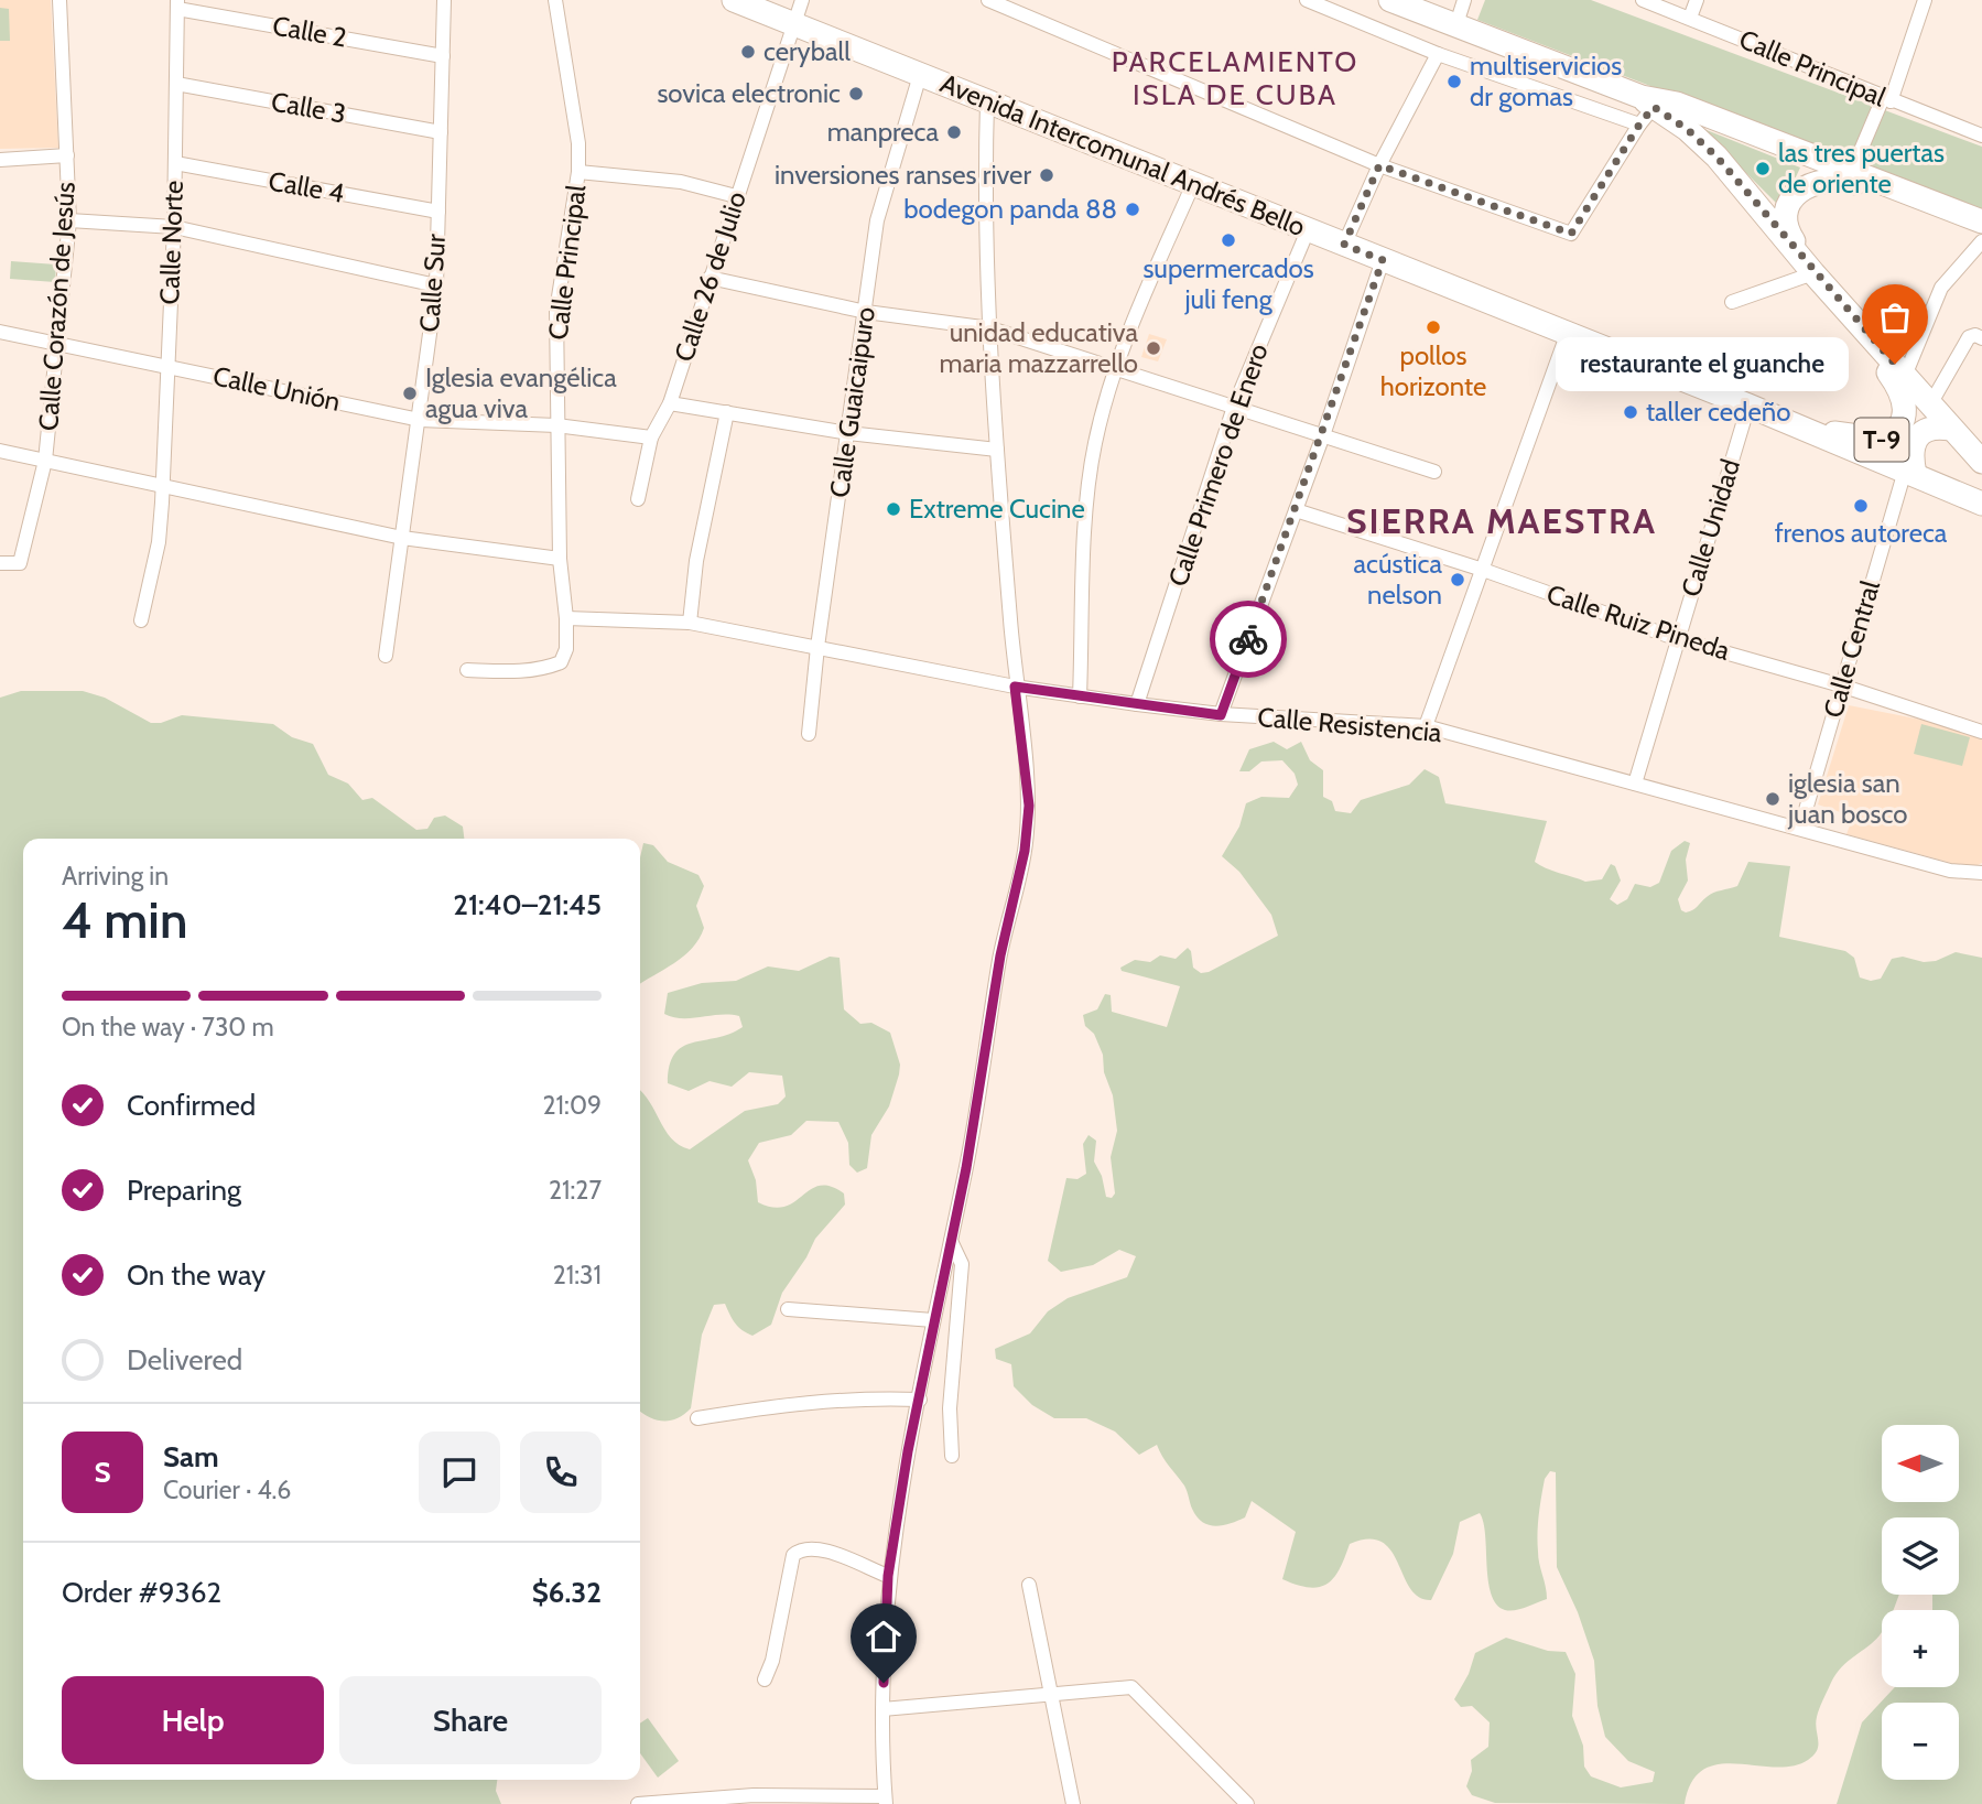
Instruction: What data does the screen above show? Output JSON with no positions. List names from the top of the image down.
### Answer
{
  "streets": {
    "highway": ["Avenida Intercomunal Andrés Bello", "T-9"],
    "street": [
      "Calle 2",
      "Calle Principal",
      "Calle 3",
      "Calle 4",
      "Calle Norte",
      "Calle 26 de Julio",
      "Calle Sur",
      "Calle Corazón de Jesús",
      "Calle Unión",
      "Calle Guaicaipuro",
      "Calle Primero de Enero",
      "Calle Unidad",
      "Calle Ruiz Pineda",
      "Calle Central",
      "Calle Resistencia"
    ]
  },
  "crossings": [
    ["Calle 2", "Calle Norte"],
    ["Calle 2", "Calle Sur"],
    ["Calle Principal", "Calle Unión"],
    ["Calle Principal", "Calle Resistencia"],
    ["Calle 3", "Calle Norte"],
    ["Calle 3", "Calle Sur"],
    ["Avenida Intercomunal Andrés Bello", "Calle 26 de Julio"],
    ["Avenida Intercomunal Andrés Bello", "Calle Guaicaipuro"],
    ["Avenida Intercomunal Andrés Bello", "T-9"],
    ["Avenida Intercomunal Andrés Bello", "Calle Primero de Enero"],
    ["Avenida Intercomunal Andrés Bello", "Calle Unidad"],
    ["Avenida Intercomunal Andrés Bello", "Calle Central"],
    ["Calle 4", "Calle Norte"],
    ["Calle 4", "Calle Sur"],
    ["Calle Norte", "Calle Unión"],
    ["Calle Sur", "Calle Unión"],
    ["Calle Corazón de Jesús", "Calle Unión"],
    ["Calle Guaicaipuro", "Calle Resistencia"],
    ["T-9", "Calle Unidad"],
    ["T-9", "Calle Central"],
    ["Calle Primero de Enero", "Calle Resistencia"],
    ["Calle Unidad", "Calle Ruiz Pineda"],
    ["Calle Unidad", "Calle Resistencia"],
    ["Calle Ruiz Pineda", "Calle Central"],
    ["Calle Central", "Calle Resistencia"]
  ],
  "districts": ["PARCELAMIENTO ISLA DE CUBA", "SIERRA MAESTRA"],
  "places": [
    "ceryball",
    "multiservicios dr gomas",
    "sovica electronic",
    "manpreca",
    "las tres puertas de oriente",
    "inversiones ranses river",
    "bodegon panda 88",
    "supermercados juli feng",
    "pollos horizonte",
    "unidad educativa maria mazzarrello",
    "restaurante el guanche",
    "Iglesia evangélica agua viva",
    "taller cedeño",
    "frenos autoreca",
    "Extreme Cucine",
    "acústica nelson",
    "iglesia san juan bosco"
  ],
  "north": "left",
  "page": {
    "bubble": "restaurante el guanche",
    "heading": ["4 min", "Arriving in", "21:40–21:45"],
    "panel": [
      "Sam",
      "Courier · 4.6",
      "Order #9362",
      "$6.32"
    ],
    "bar": "On the way · 730 m",
    "list": [
      ["Confirmed", "21:09"],
      ["Preparing", "21:27"],
      ["On the way", "21:31"],
      "Delivered"
    ],
    "map_buttons": ["+", "−"],
    "round": "S",
    "buttons": ["Help", "Share"]
  }
}
